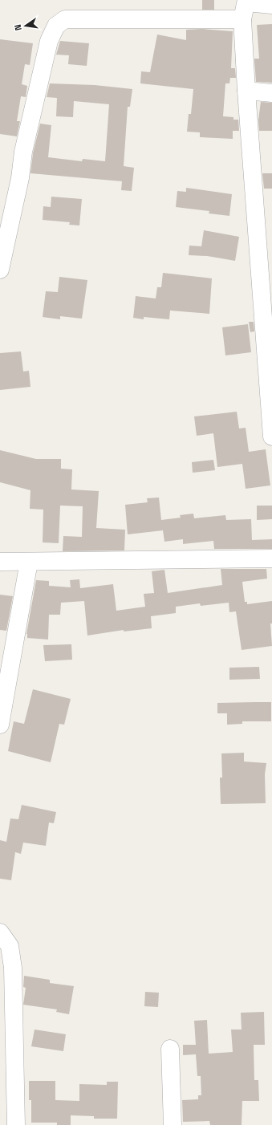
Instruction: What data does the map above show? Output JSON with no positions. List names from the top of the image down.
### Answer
{
  "north": "left"
}
